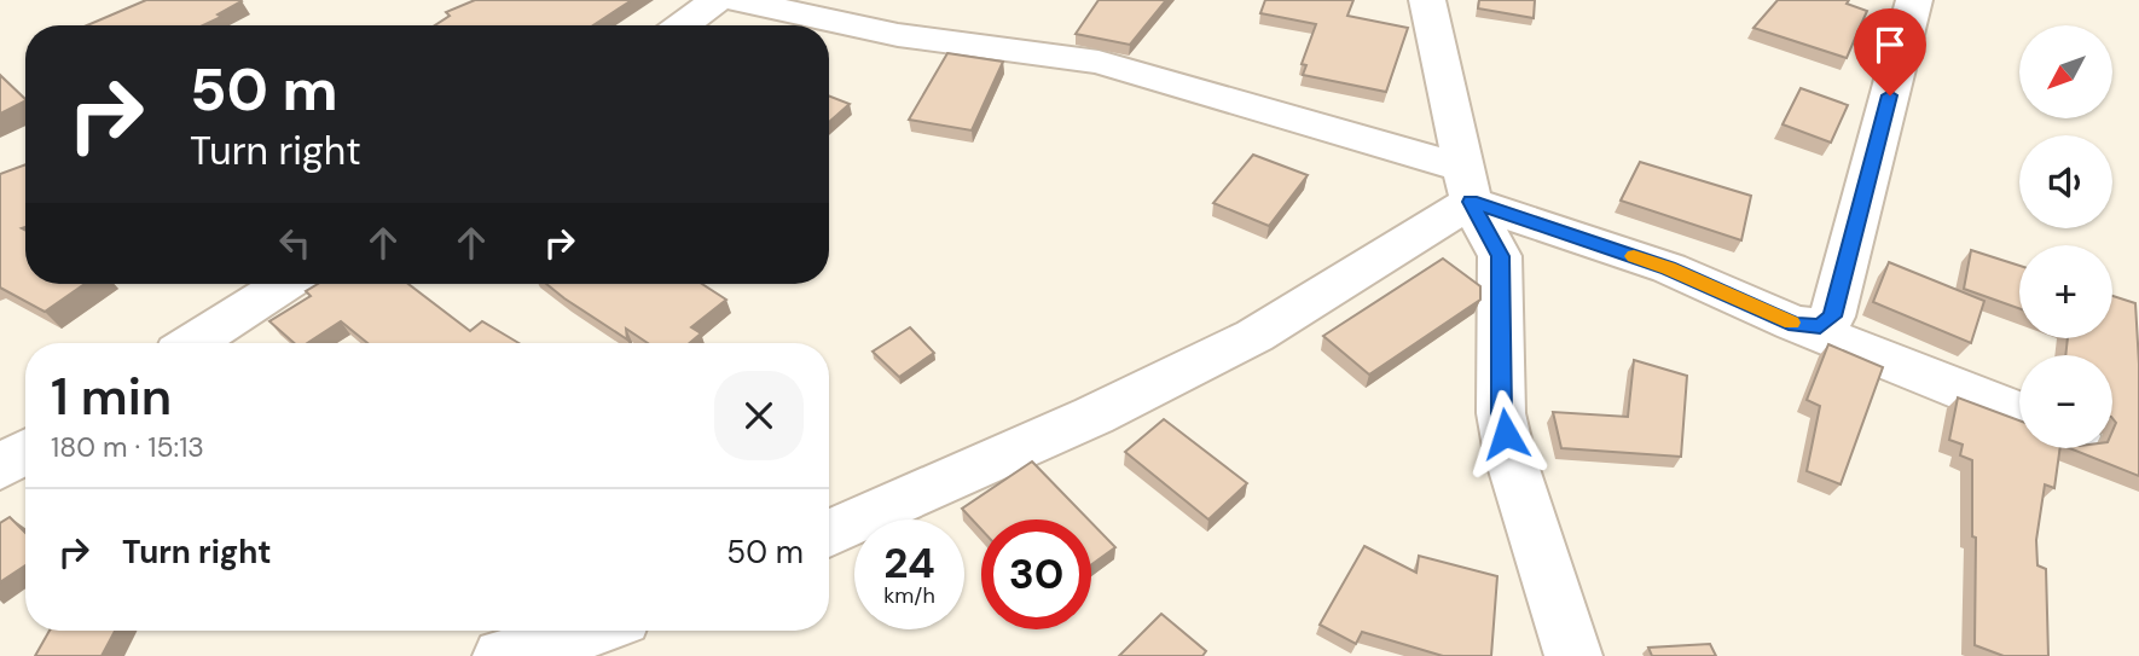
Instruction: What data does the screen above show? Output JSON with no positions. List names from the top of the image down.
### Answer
{
  "north": "bottom left",
  "page": {
    "map_buttons": ["+", "−"],
    "turn": ["50 m", "Turn right"],
    "heading": ["1 min", "180 m · 15:13"],
    "list": [
      {
        "name": "Turn right",
        "value": "50 m"
      }
    ],
    "speed": "24 km/h",
    "limit": "30"
  }
}
